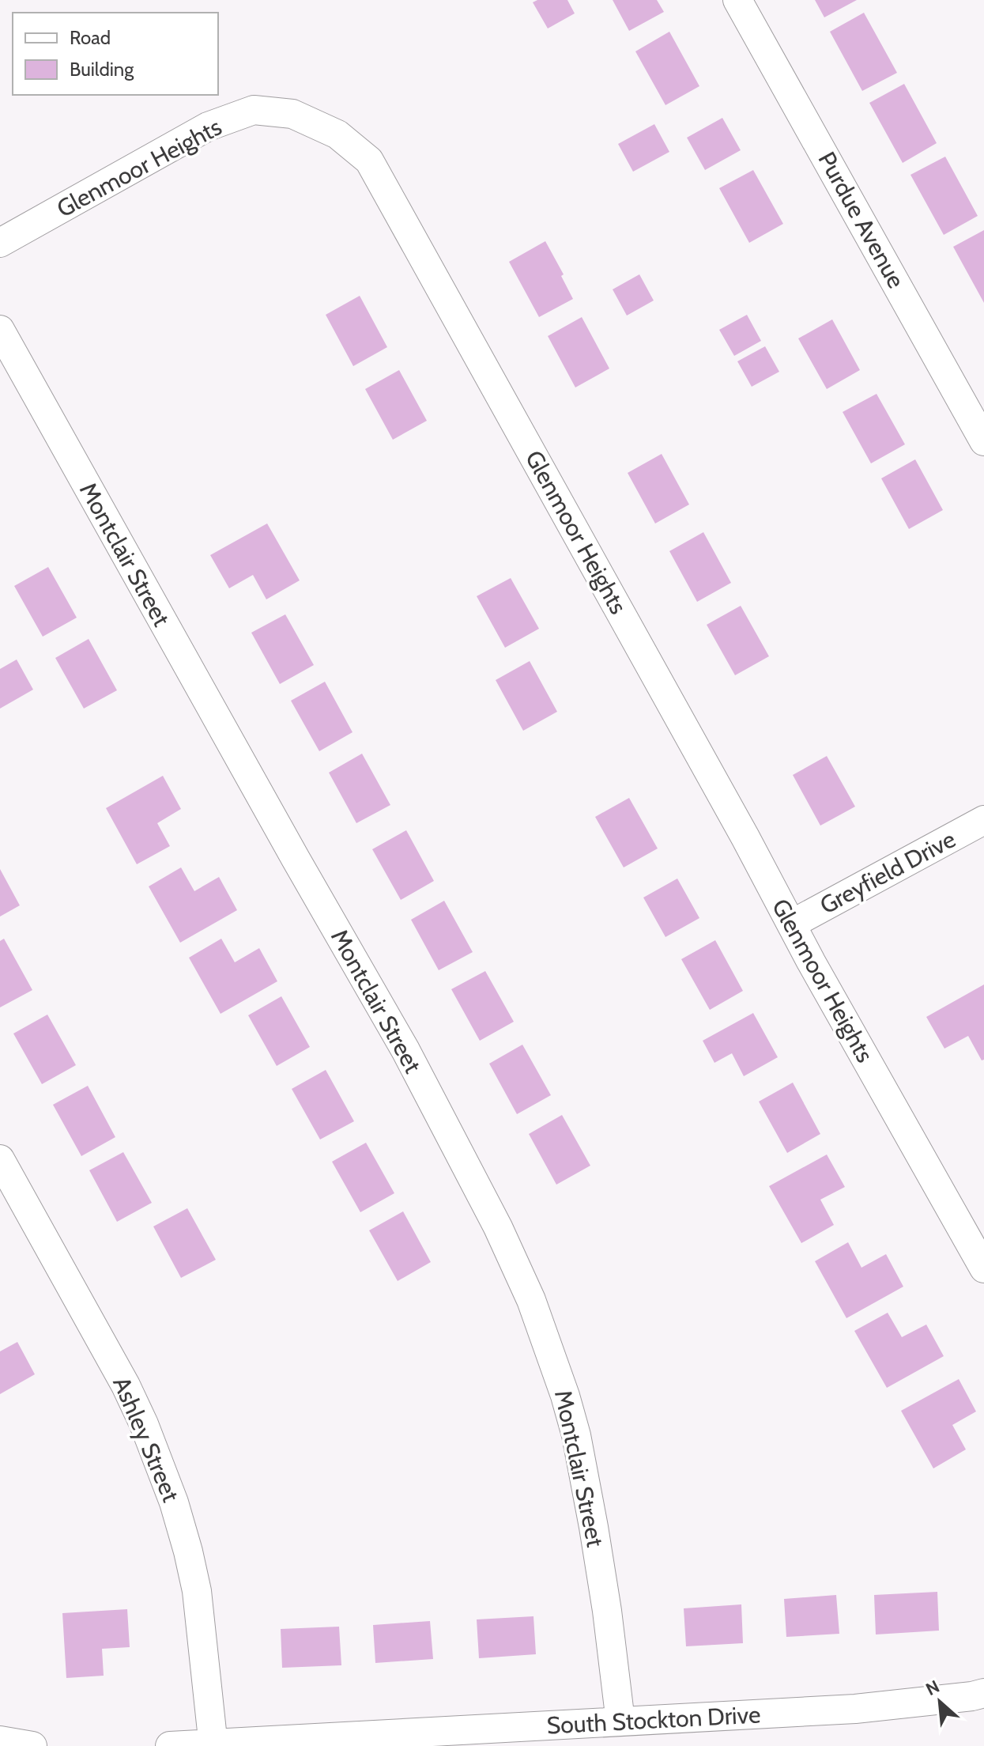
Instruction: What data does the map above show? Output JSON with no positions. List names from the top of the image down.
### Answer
{
  "streets": {
    "street": [
      "Glenmoor Heights",
      "Purdue Avenue",
      "Montclair Street",
      "Greyfield Drive",
      "Ashley Street",
      "South Stockton Drive"
    ]
  },
  "crossings": [
    ["Glenmoor Heights", "Greyfield Drive"],
    ["Montclair Street", "South Stockton Drive"],
    ["Ashley Street", "South Stockton Drive"]
  ],
  "legend": ["Road", "Building"],
  "north": "top left"
}
